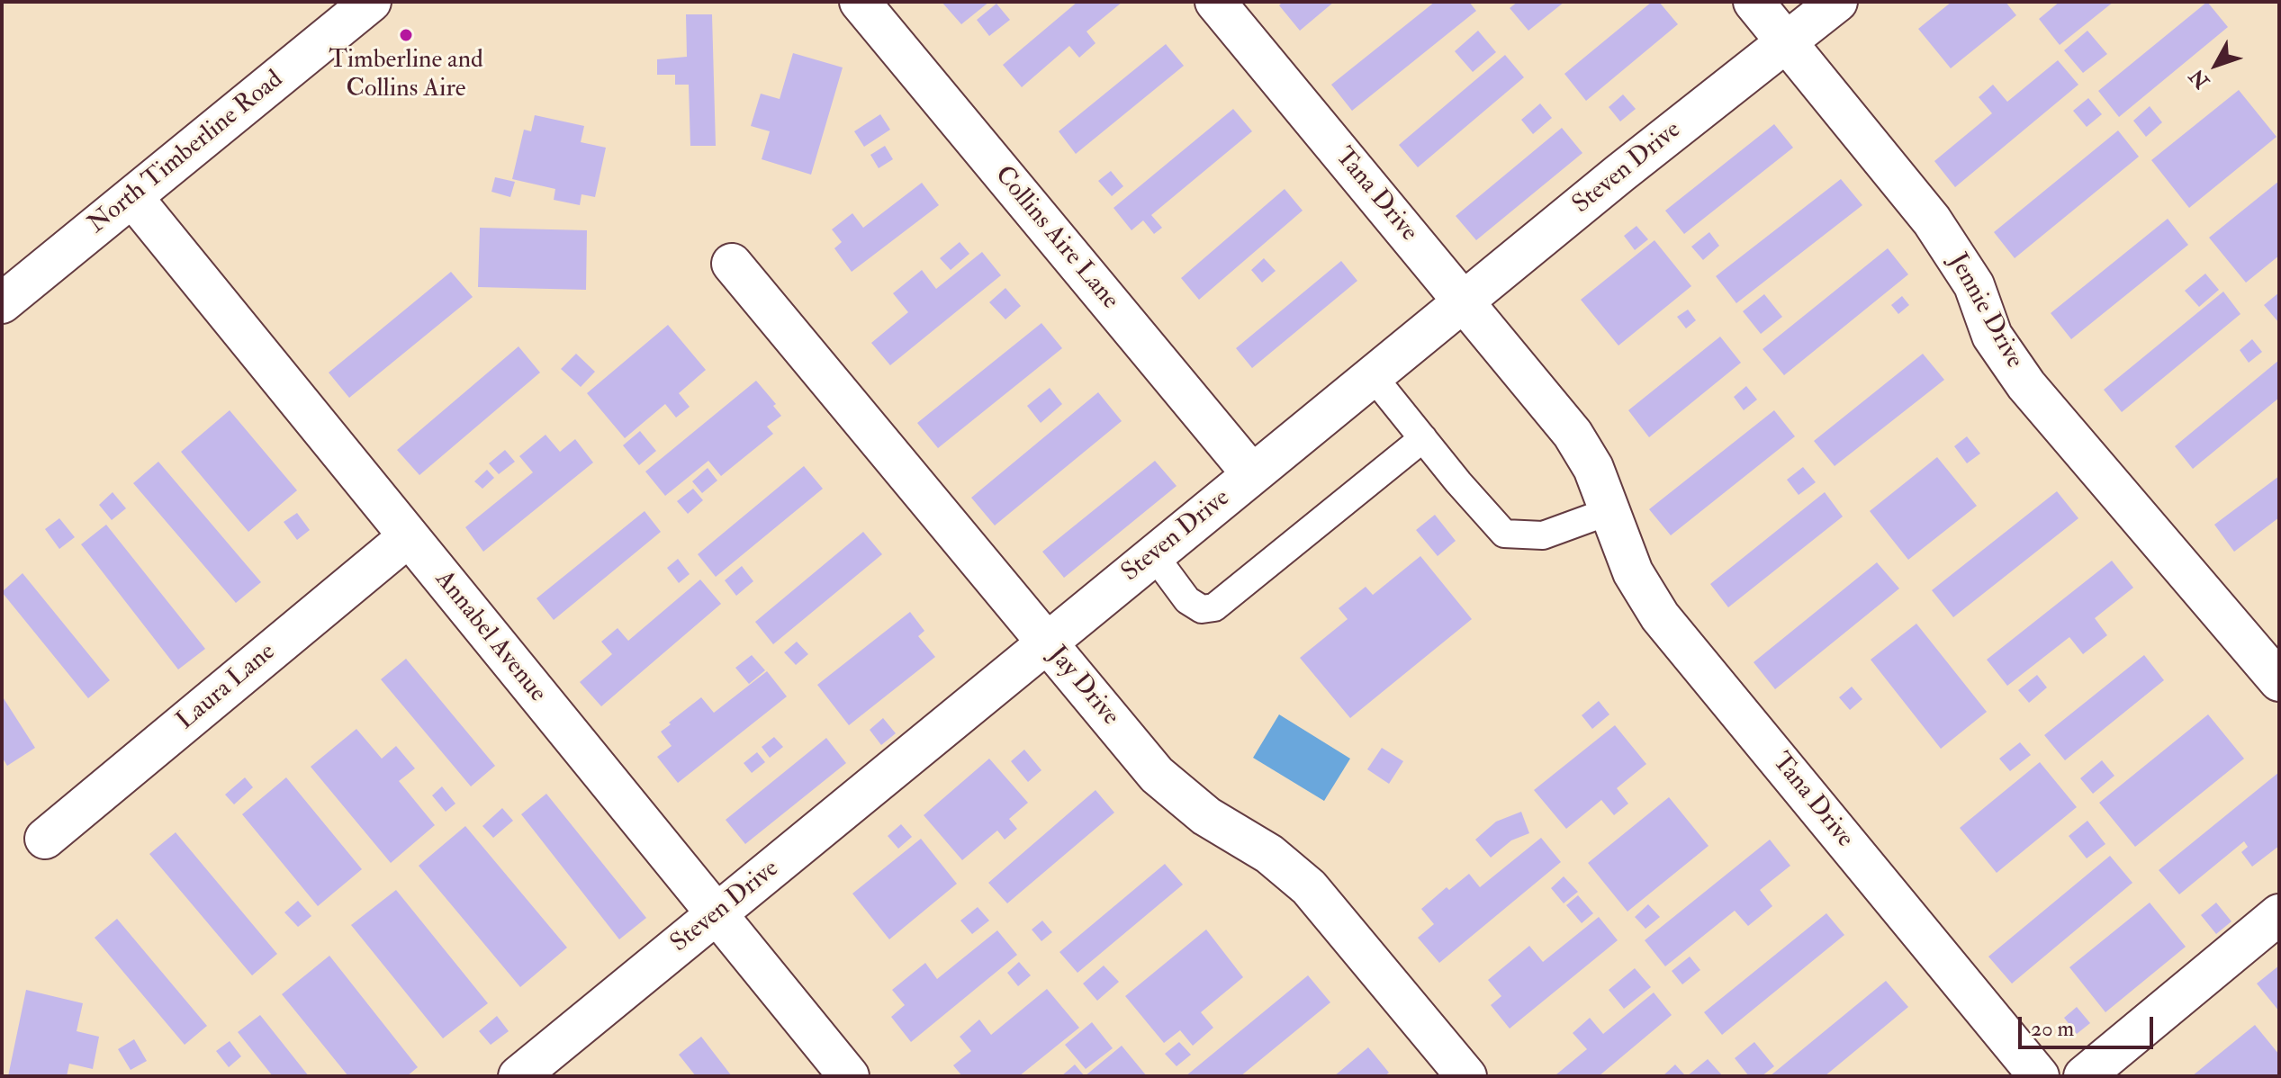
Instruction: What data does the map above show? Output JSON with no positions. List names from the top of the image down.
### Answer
{
  "streets": {
    "street": [
      "North Timberline Road",
      "Steven Drive",
      "Tana Drive",
      "Collins Aire Lane",
      "Jennie Drive",
      "Annabel Avenue",
      "Jay Drive",
      "Laura Lane"
    ]
  },
  "crossings": [
    ["North Timberline Road", "Annabel Avenue"],
    ["Steven Drive", "Tana Drive"],
    ["Steven Drive", "Collins Aire Lane"],
    ["Steven Drive", "Jennie Drive"],
    ["Steven Drive", "Annabel Avenue"],
    ["Steven Drive", "Jay Drive"],
    ["Annabel Avenue", "Laura Lane"]
  ],
  "places": ["Timberline and Collins Aire"],
  "scale_bar": "20 m",
  "north": "bottom left"
}
